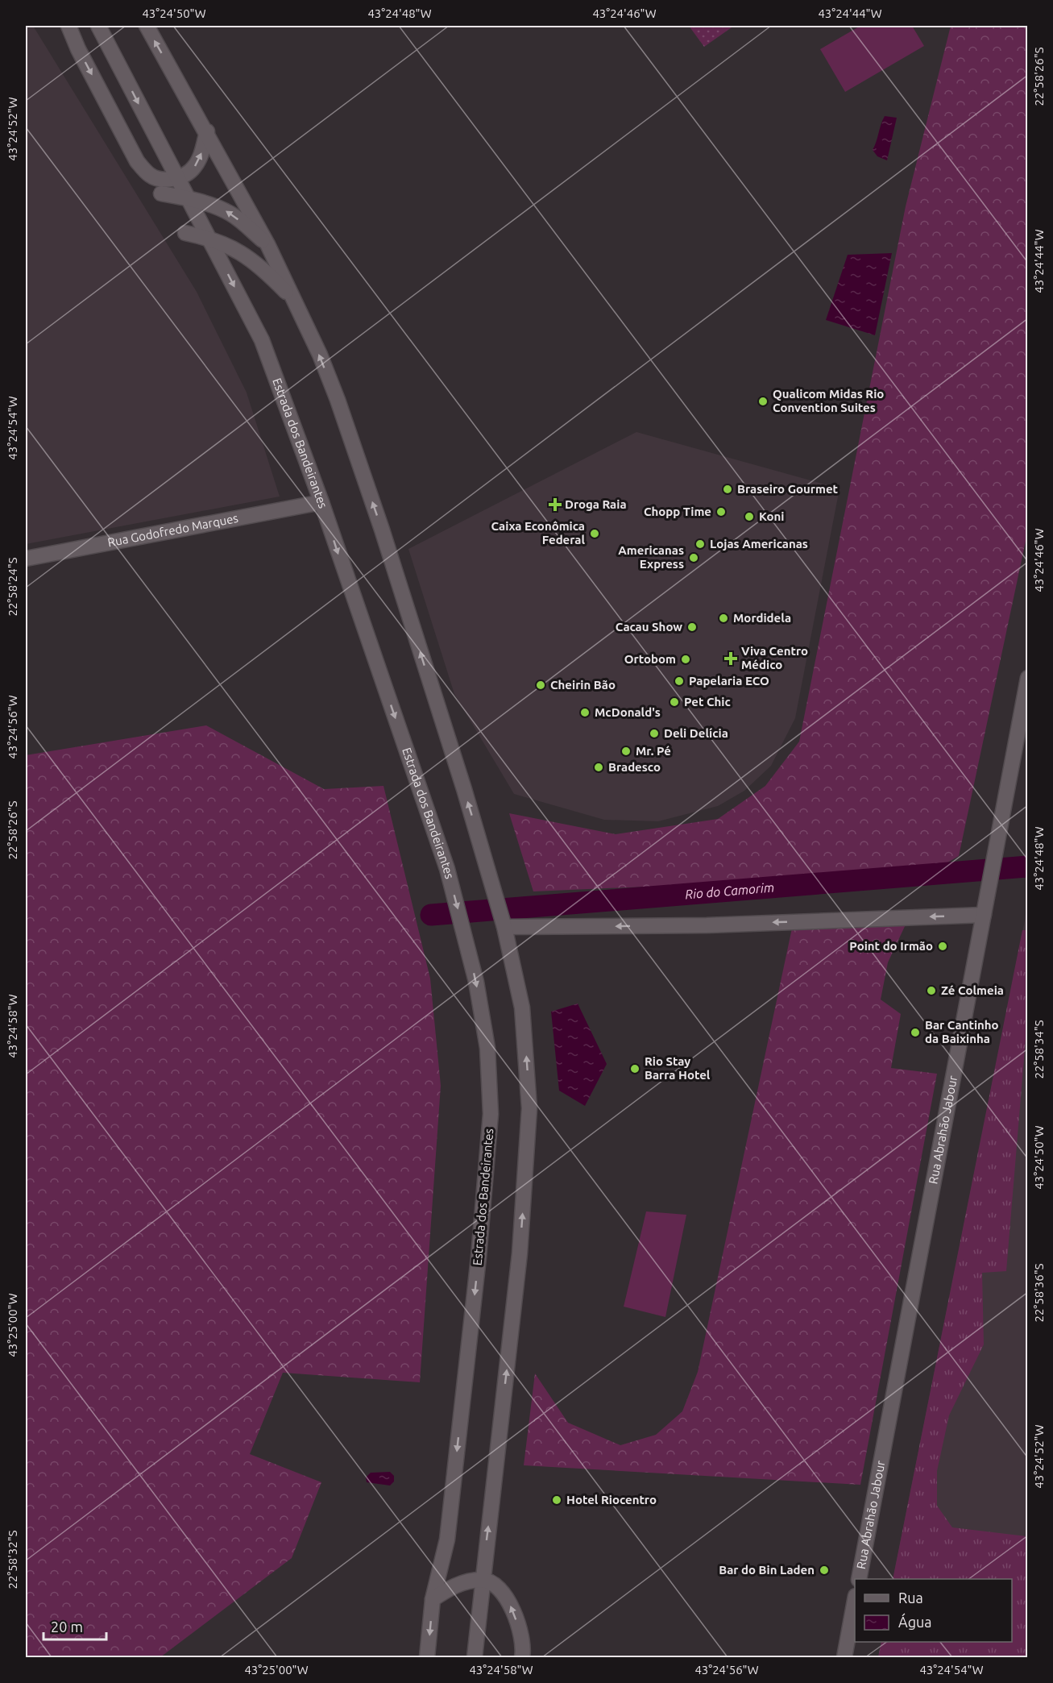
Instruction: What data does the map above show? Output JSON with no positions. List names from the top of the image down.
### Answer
{
  "streets": {
    "main road": ["Estrada dos Bandeirantes", "Rua Godofredo Marques", "Rua Abrahão Jabour"]
  },
  "crossings": [
    ["Estrada dos Bandeirantes", "Rua Godofredo Marques"]
  ],
  "water": ["Rio do Camorim"],
  "places": {
    "other": [
      "Qualicom Midas Rio Convention Suites",
      "Braseiro Gourmet",
      "Chopp Time",
      "Koni",
      "Caixa Econômica Federal",
      "Lojas Americanas",
      "Americanas Express",
      "Mordidela",
      "Cacau Show",
      "Ortobom",
      "Papelaria ECO",
      "Cheirin Bão",
      "Pet Chic",
      "McDonald's",
      "Deli Delícia",
      "Mr. Pé",
      "Bradesco",
      "Point do Irmão",
      "Zé Colmeia",
      "Bar Cantinho da Baixinha",
      "Rio Stay Barra Hotel",
      "Hotel Riocentro",
      "Bar do Bin Laden"
    ],
    "health": ["Droga Raia", "Viva Centro Médico"]
  },
  "legend": ["Rua", "Água"],
  "scale_bar": "20 m",
  "coordinates": [
    "43°24'50\"W",
    "43°24'48\"W",
    "43°24'46\"W",
    "43°24'44\"W",
    "22°58'26\"S",
    "43°24'52\"W",
    "43°24'54\"W",
    "22°58'24\"S",
    "43°24'56\"W",
    "43°24'58\"W",
    "22°58'34\"S",
    "22°58'36\"S",
    "43°25'00\"W",
    "22°58'32\"S"
  ]
}
